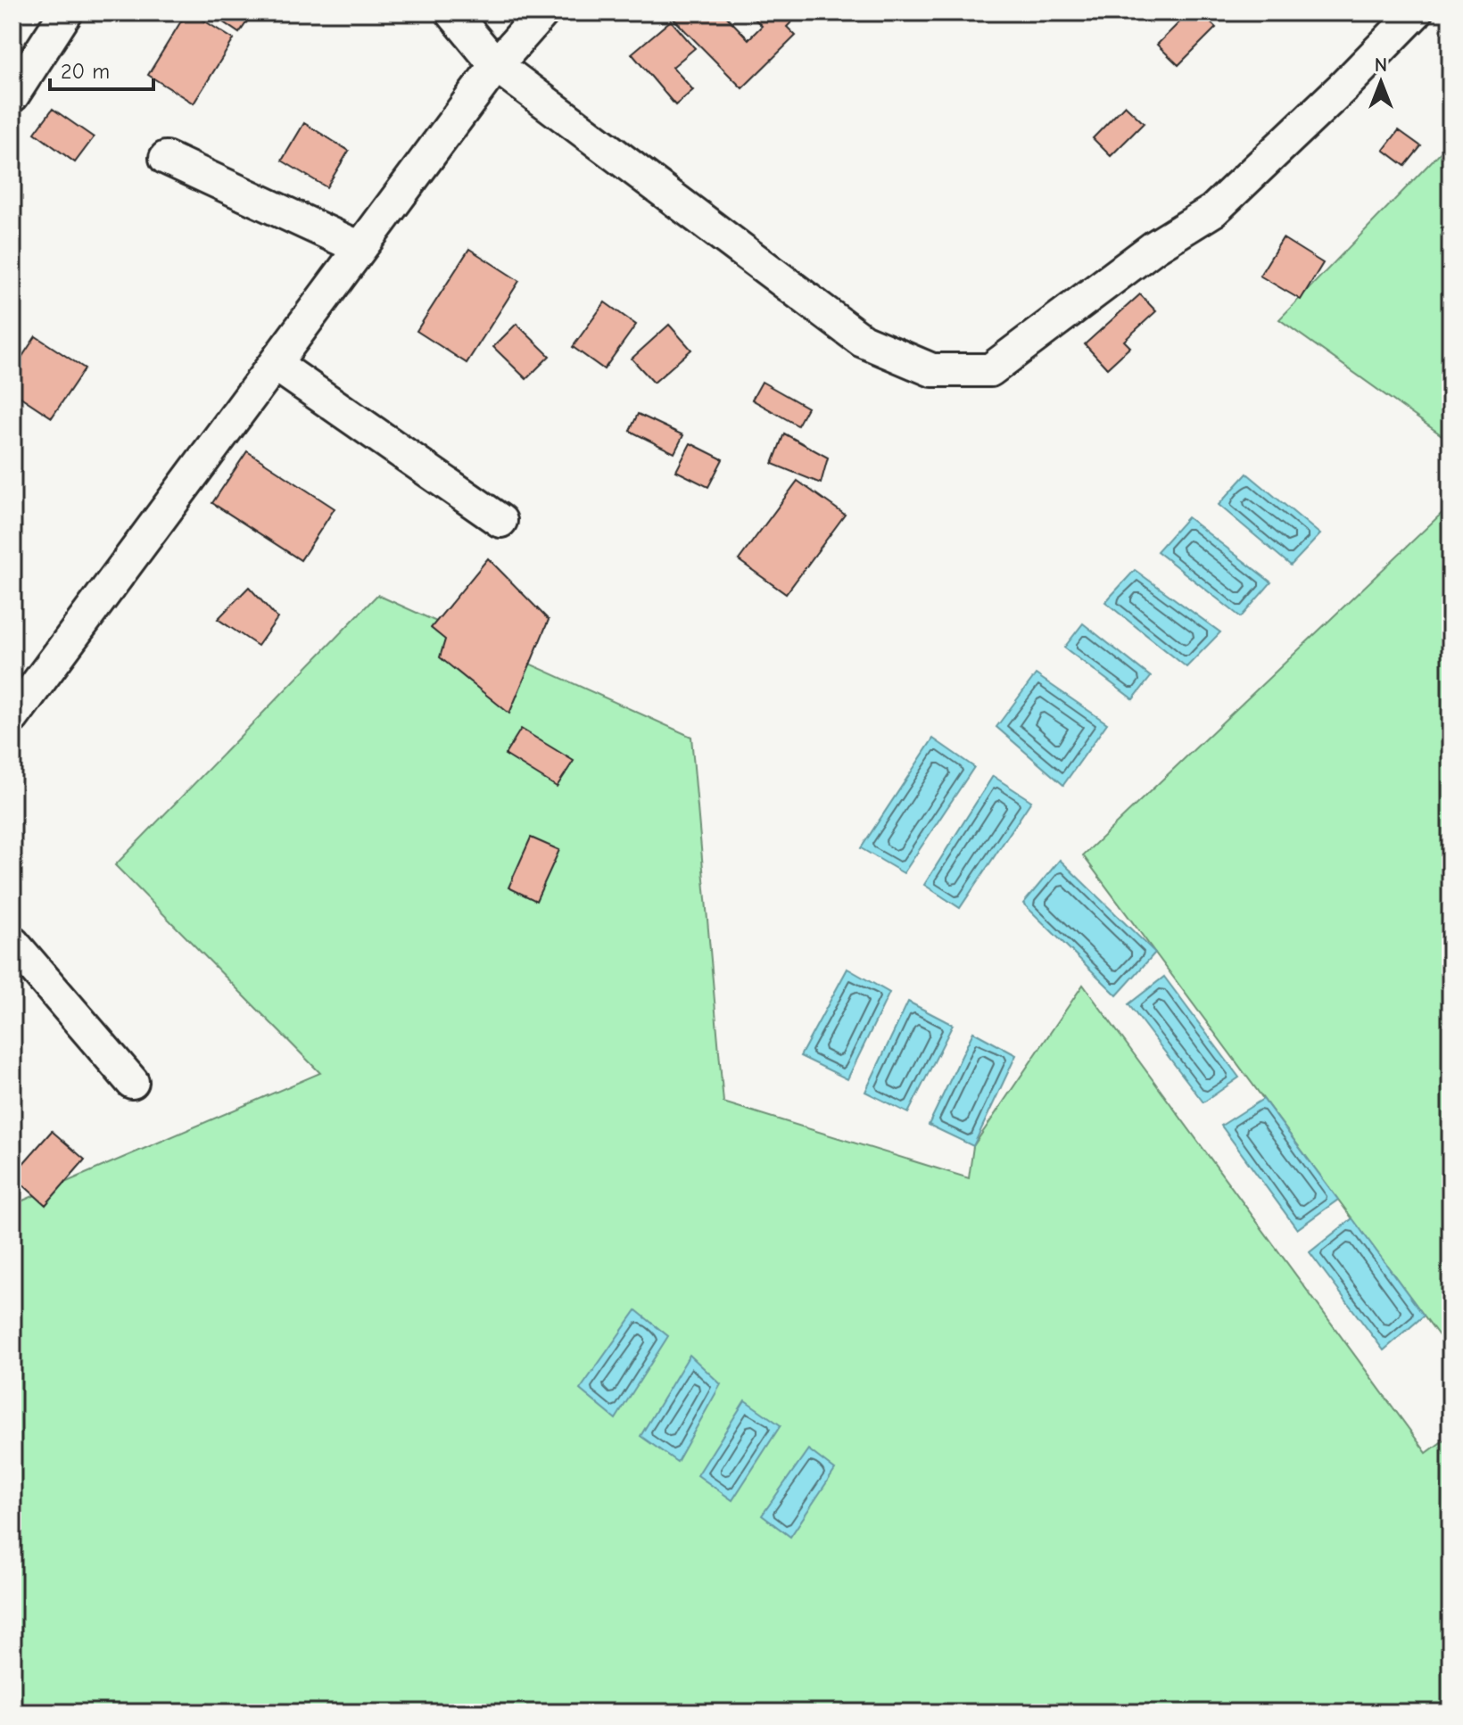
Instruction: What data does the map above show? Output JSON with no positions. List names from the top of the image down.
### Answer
{
  "scale_bar": "20 m",
  "north": "top"
}
